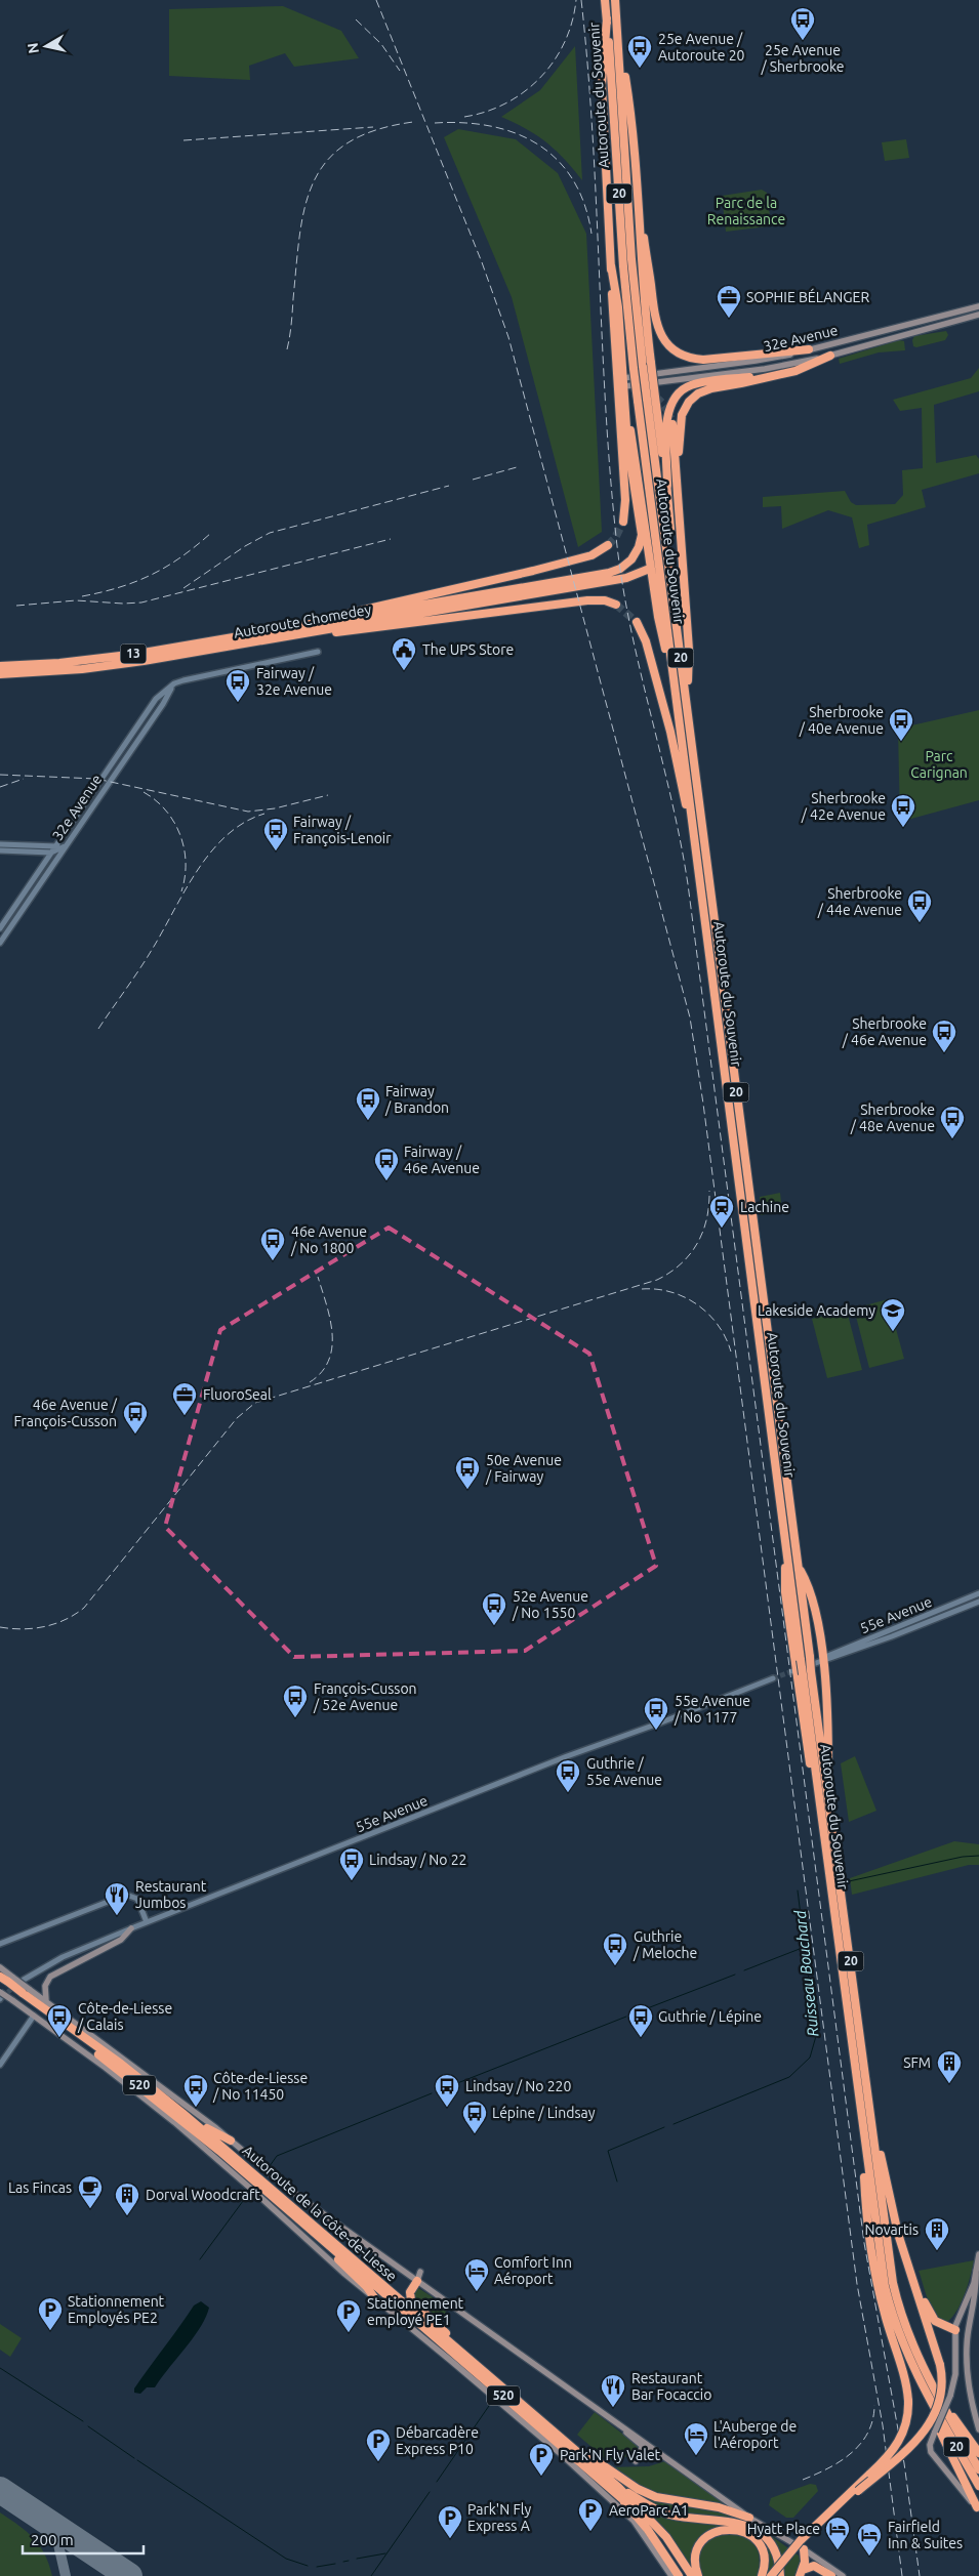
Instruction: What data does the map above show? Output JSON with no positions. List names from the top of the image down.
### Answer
{
  "streets": {
    "highway": [
      "Autoroute du Souvenir",
      "20",
      "Autoroute Chomedey",
      "13",
      "520",
      "Autoroute de la Côte-de-Liesse"
    ],
    "main road": ["32e Avenue"],
    "street": ["55e Avenue"]
  },
  "crossings": [
    ["Autoroute du Souvenir", "55e Avenue"]
  ],
  "water": ["Ruisseau Bouchard"],
  "parks": ["Parc de la Renaissance", "Parc Carignan"],
  "places": {
    "bus stop": [
      "25e Avenue / Sherbrooke",
      "25e Avenue / Autoroute 20",
      "Fairway / 32e Avenue",
      "Sherbrooke / 40e Avenue",
      "Sherbrooke / 42e Avenue",
      "Fairway / François-Lenoir",
      "Sherbrooke / 44e Avenue",
      "Sherbrooke / 46e Avenue",
      "Fairway / Brandon",
      "Sherbrooke / 48e Avenue",
      "Fairway / 46e Avenue",
      "46e Avenue / No 1800",
      "46e Avenue / François-Cusson",
      "50e Avenue / Fairway",
      "52e Avenue / No 1550",
      "François-Cusson / 52e Avenue",
      "55e Avenue / No 1177",
      "Guthrie / 55e Avenue",
      "Lindsay / No 22",
      "Guthrie / Meloche",
      "Côte-de-Liesse / Calais",
      "Guthrie / Lépine",
      "Côte-de-Liesse / No 11450",
      "Lindsay / No 220",
      "Lépine / Lindsay"
    ],
    "office": ["SOPHIE BÉLANGER", "FluoroSeal"],
    "public building": ["The UPS Store"],
    "station": ["Lachine"],
    "school or university": ["Lakeside Academy"],
    "restaurant": ["Restaurant Jumbos", "Restaurant Bar Focaccio"],
    "building": ["SFM", "Dorval Woodcraft", "Novartis"],
    "cafe": ["Las Fincas"],
    "hotel": [
      "Comfort Inn Aéroport",
      "L'Auberge de l'Aéroport",
      "Hyatt Place",
      "Fairfield Inn & Suites"
    ],
    "parking": [
      "Stationnement Employés PE2",
      "Stationnement employé PE1",
      "Débarcadère Express P10",
      "Park'N Fly Valet",
      "AeroParc A1",
      "Park'N Fly Express A"
    ]
  },
  "scale_bar": "200 m",
  "north": "left"
}
